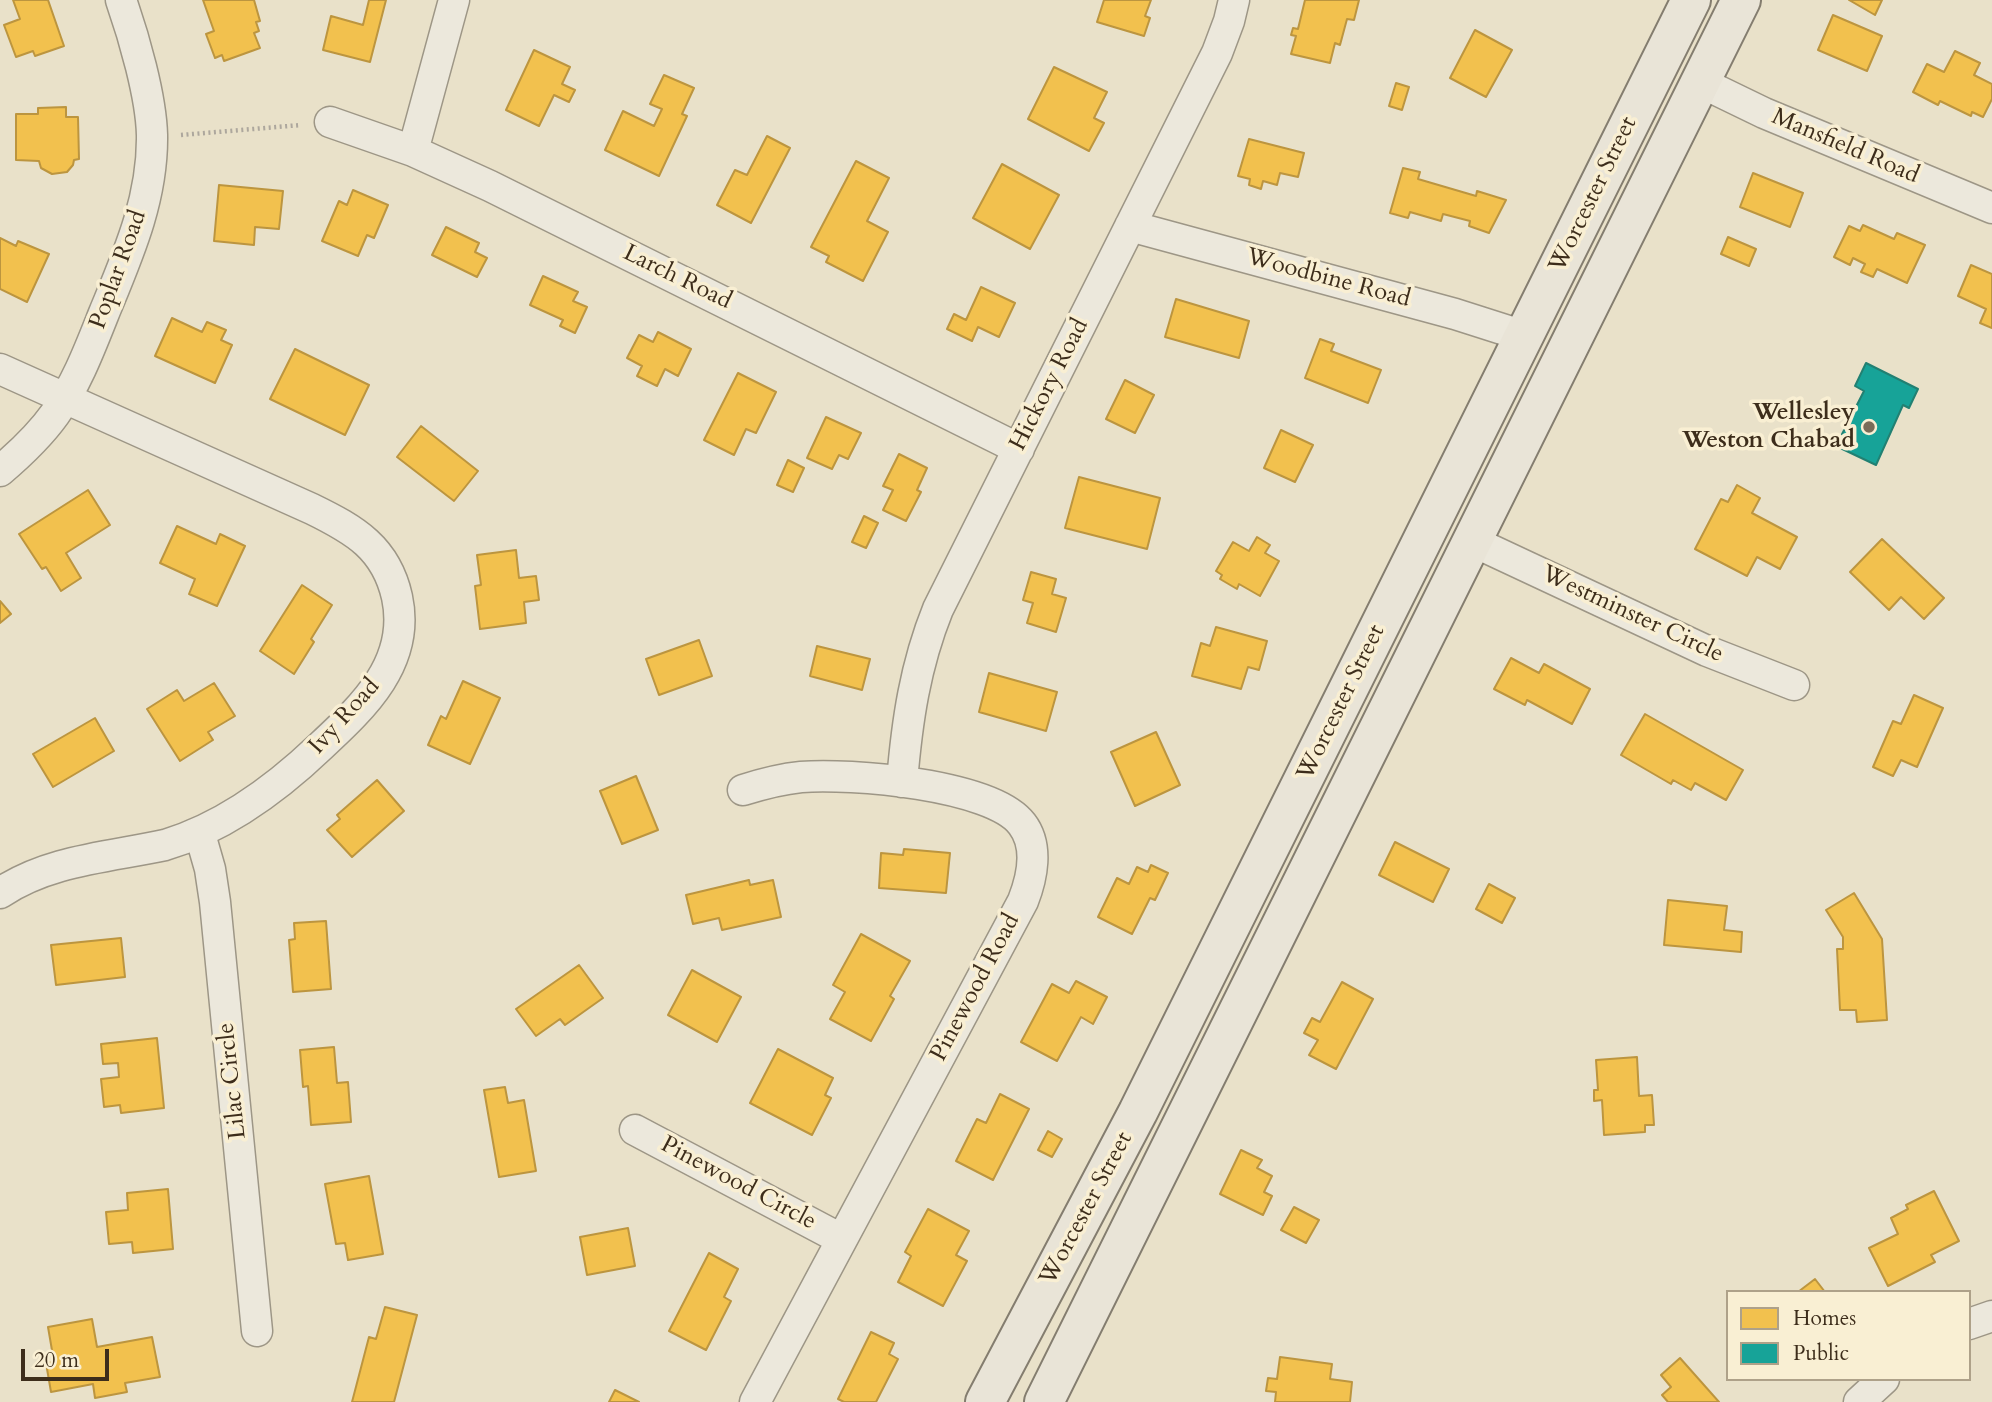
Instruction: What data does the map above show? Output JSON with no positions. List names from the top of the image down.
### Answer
{
  "streets": {
    "highway": ["Worcester Street"],
    "street": [
      "Mansfield Road",
      "Poplar Road",
      "Larch Road",
      "Woodbine Road",
      "Hickory Road",
      "Westminster Circle",
      "Ivy Road",
      "Pinewood Road",
      "Lilac Circle",
      "Pinewood Circle"
    ]
  },
  "crossings": [
    ["Mansfield Road", "Worcester Street"],
    ["Worcester Street", "Woodbine Road"],
    ["Worcester Street", "Westminster Circle"],
    ["Poplar Road", "Ivy Road"],
    ["Larch Road", "Hickory Road"],
    ["Woodbine Road", "Hickory Road"],
    ["Hickory Road", "Pinewood Road"],
    ["Ivy Road", "Lilac Circle"],
    ["Pinewood Road", "Pinewood Circle"]
  ],
  "places": ["Wellesley Weston Chabad"],
  "legend": ["Homes", "Public"],
  "scale_bar": "20 m"
}
